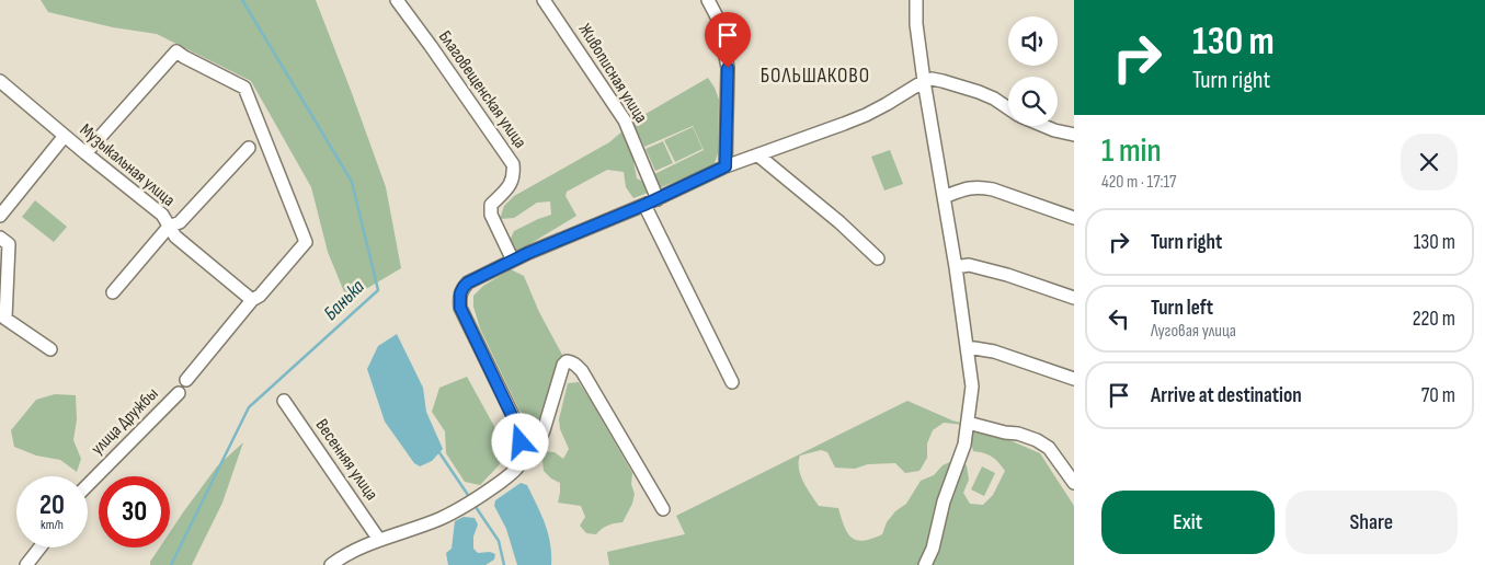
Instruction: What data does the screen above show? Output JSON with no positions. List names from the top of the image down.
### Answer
{
  "streets": {
    "street": [
      "Живописная улица",
      "Благовещенская улица",
      "Музыкальная улица",
      "улица Дружбы",
      "Весенняя улица"
    ]
  },
  "districts": ["БОЛЬШАКОВО"],
  "water": ["Банька"],
  "page": {
    "turn": ["130 m", "Turn right"],
    "heading": ["1 min", "420 m · 17:17"],
    "list": [
      {
        "name": "Turn right",
        "value": "130 m"
      },
      {
        "name": "Turn left",
        "note": "Луговая улица",
        "value": "220 m"
      },
      {
        "name": "Arrive at destination",
        "value": "70 m"
      }
    ],
    "speed": "20 km/h",
    "limit": "30",
    "buttons": ["Exit", "Share"]
  }
}
